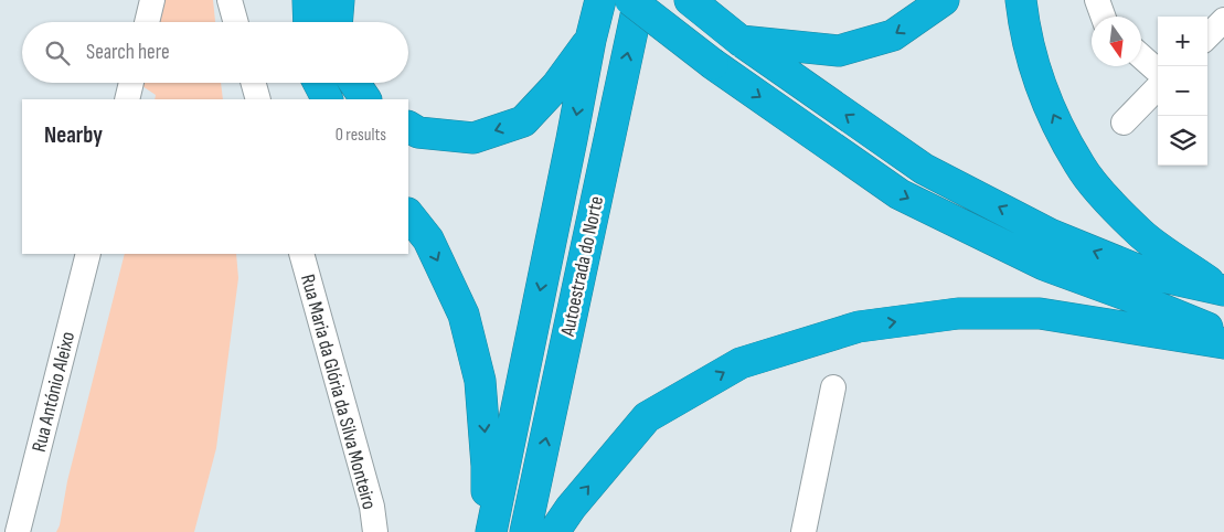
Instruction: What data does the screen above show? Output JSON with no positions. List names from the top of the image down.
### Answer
{
  "streets": {
    "highway": ["Autoestrada do Norte"],
    "street": ["Rua António Aleixo", "Rua Maria da Glória da Silva Monteiro"]
  },
  "north": "bottom",
  "page": {
    "map_buttons": ["+", "−"],
    "search": "Search here",
    "heading": ["Nearby", "0 results"]
  }
}
